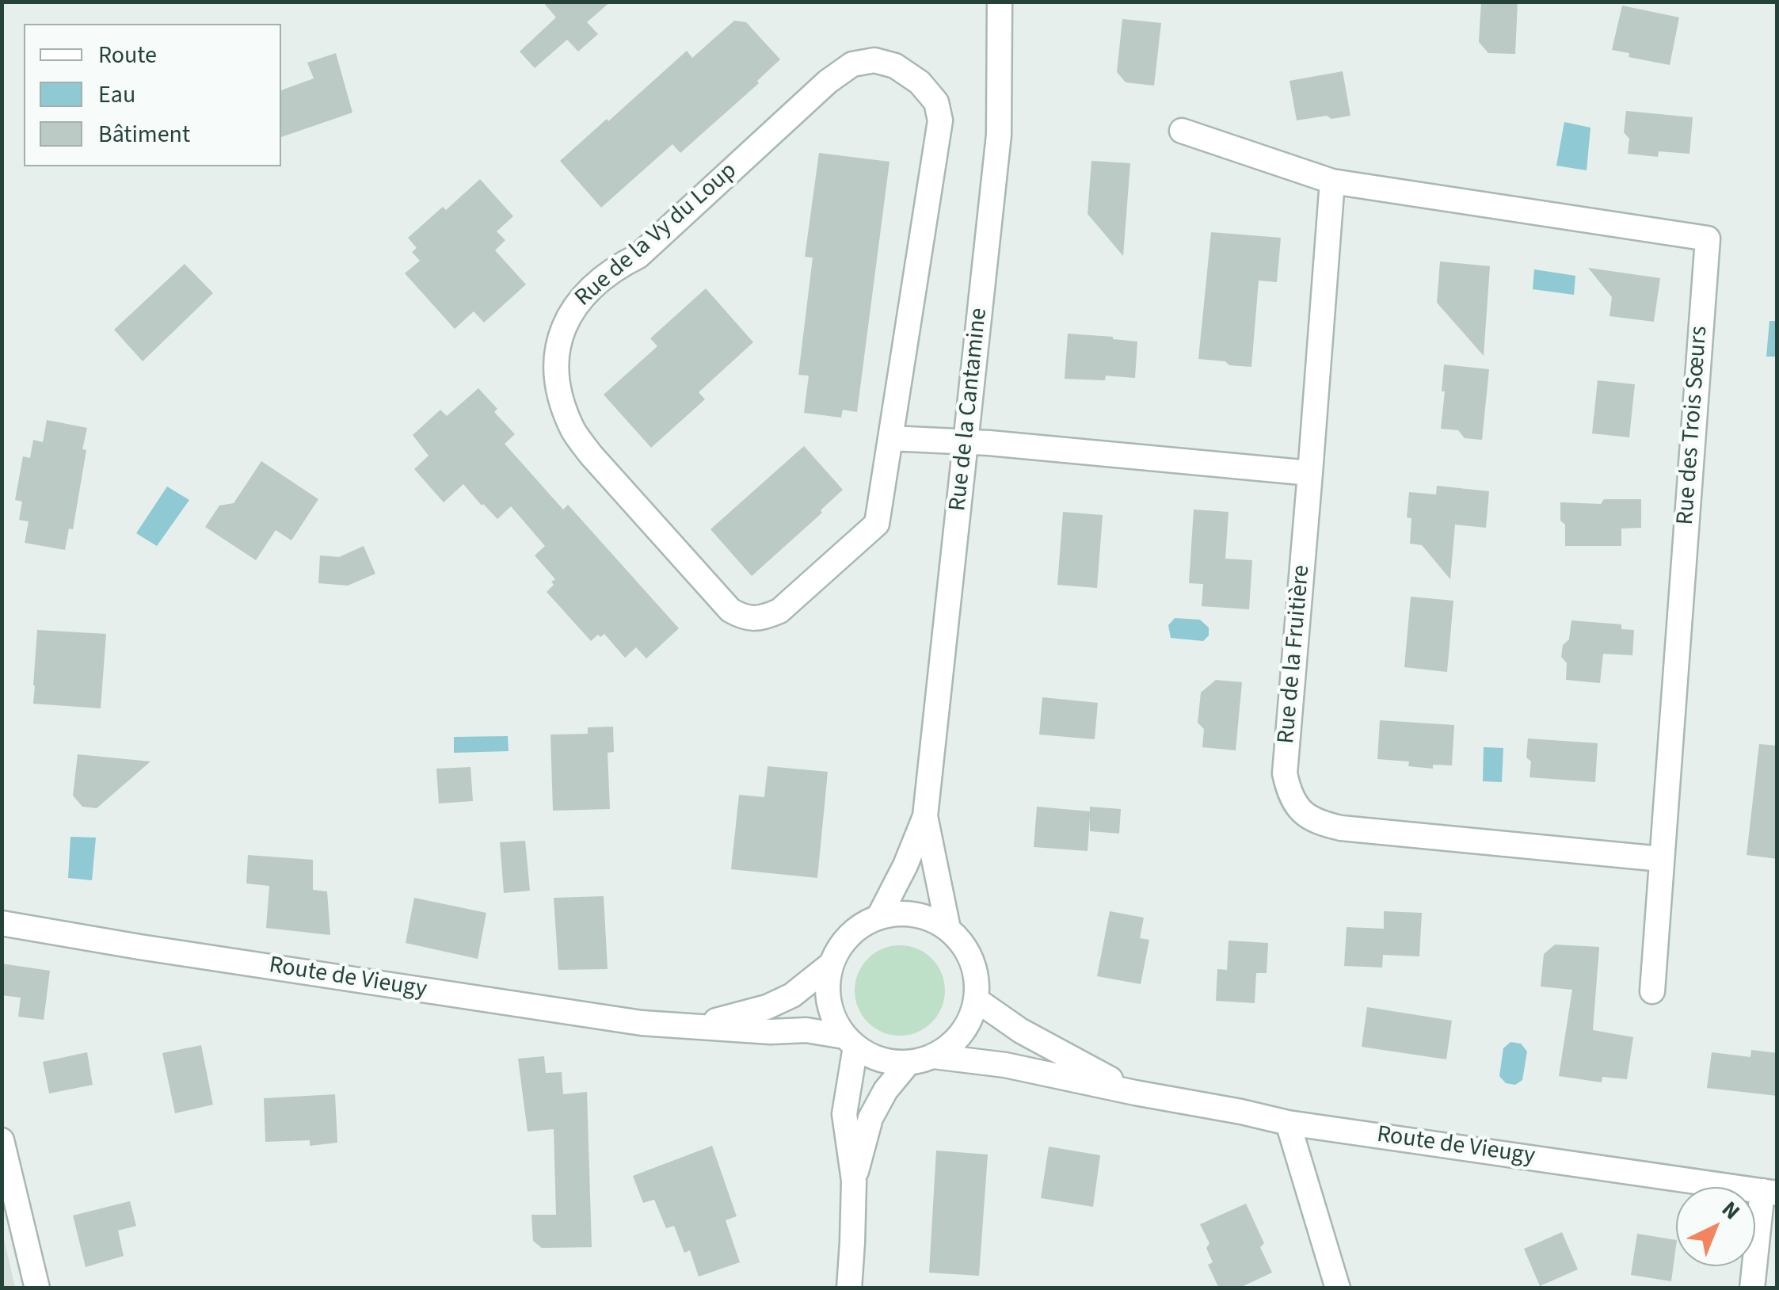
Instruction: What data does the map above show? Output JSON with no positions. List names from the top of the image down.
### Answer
{
  "streets": {
    "street": [
      "Rue de la Vy du Loup",
      "Rue de la Cantamine",
      "Rue des Trois Sœurs",
      "Rue de la Fruitière",
      "Route de Vieugy"
    ]
  },
  "crossings": [
    ["Rue de la Cantamine", "Route de Vieugy"],
    ["Rue des Trois Sœurs", "Rue de la Fruitière"]
  ],
  "legend": ["Route", "Eau", "Bâtiment"],
  "north": "top right"
}
